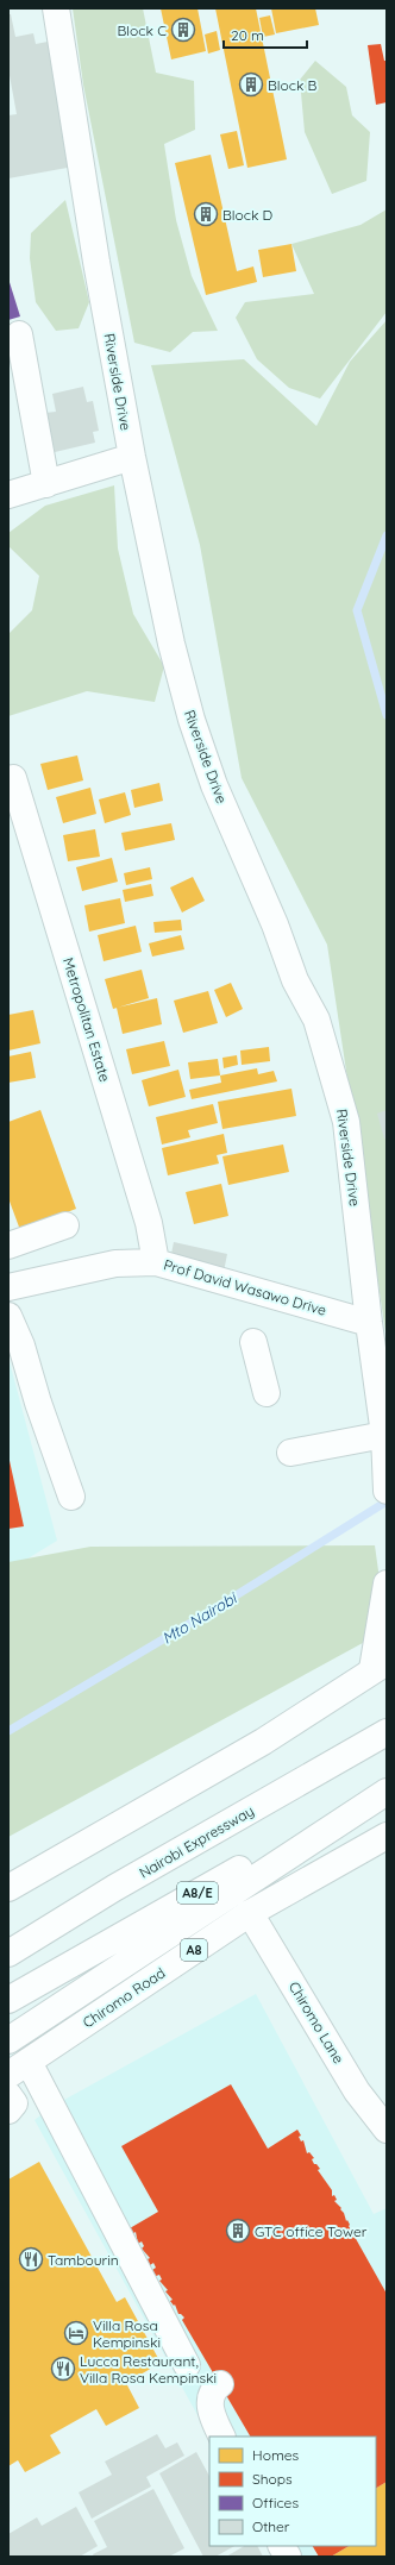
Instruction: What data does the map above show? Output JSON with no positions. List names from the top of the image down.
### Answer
{
  "streets": {
    "main road": [
      "Riverside Drive",
      "Metropolitan Estate",
      "Prof David Wasawo Drive",
      "Nairobi Expressway",
      "A8/E",
      "A8",
      "Chiromo Road",
      "Chiromo Lane"
    ]
  },
  "crossings": [
    ["Riverside Drive", "Prof David Wasawo Drive"],
    ["Metropolitan Estate", "Prof David Wasawo Drive"],
    ["Chiromo Road", "Chiromo Lane"]
  ],
  "water": ["Mto Nairobi"],
  "places": {
    "building": [
      "Block C",
      "Block B",
      "Block D",
      "GTC office Tower"
    ],
    "restaurant": ["Tambourin", "Lucca Restaurant, Villa Rosa Kempinski"],
    "hotel": ["Villa Rosa Kempinski"]
  },
  "legend": [
    "Homes",
    "Shops",
    "Offices",
    "Other"
  ],
  "scale_bar": "20 m"
}
